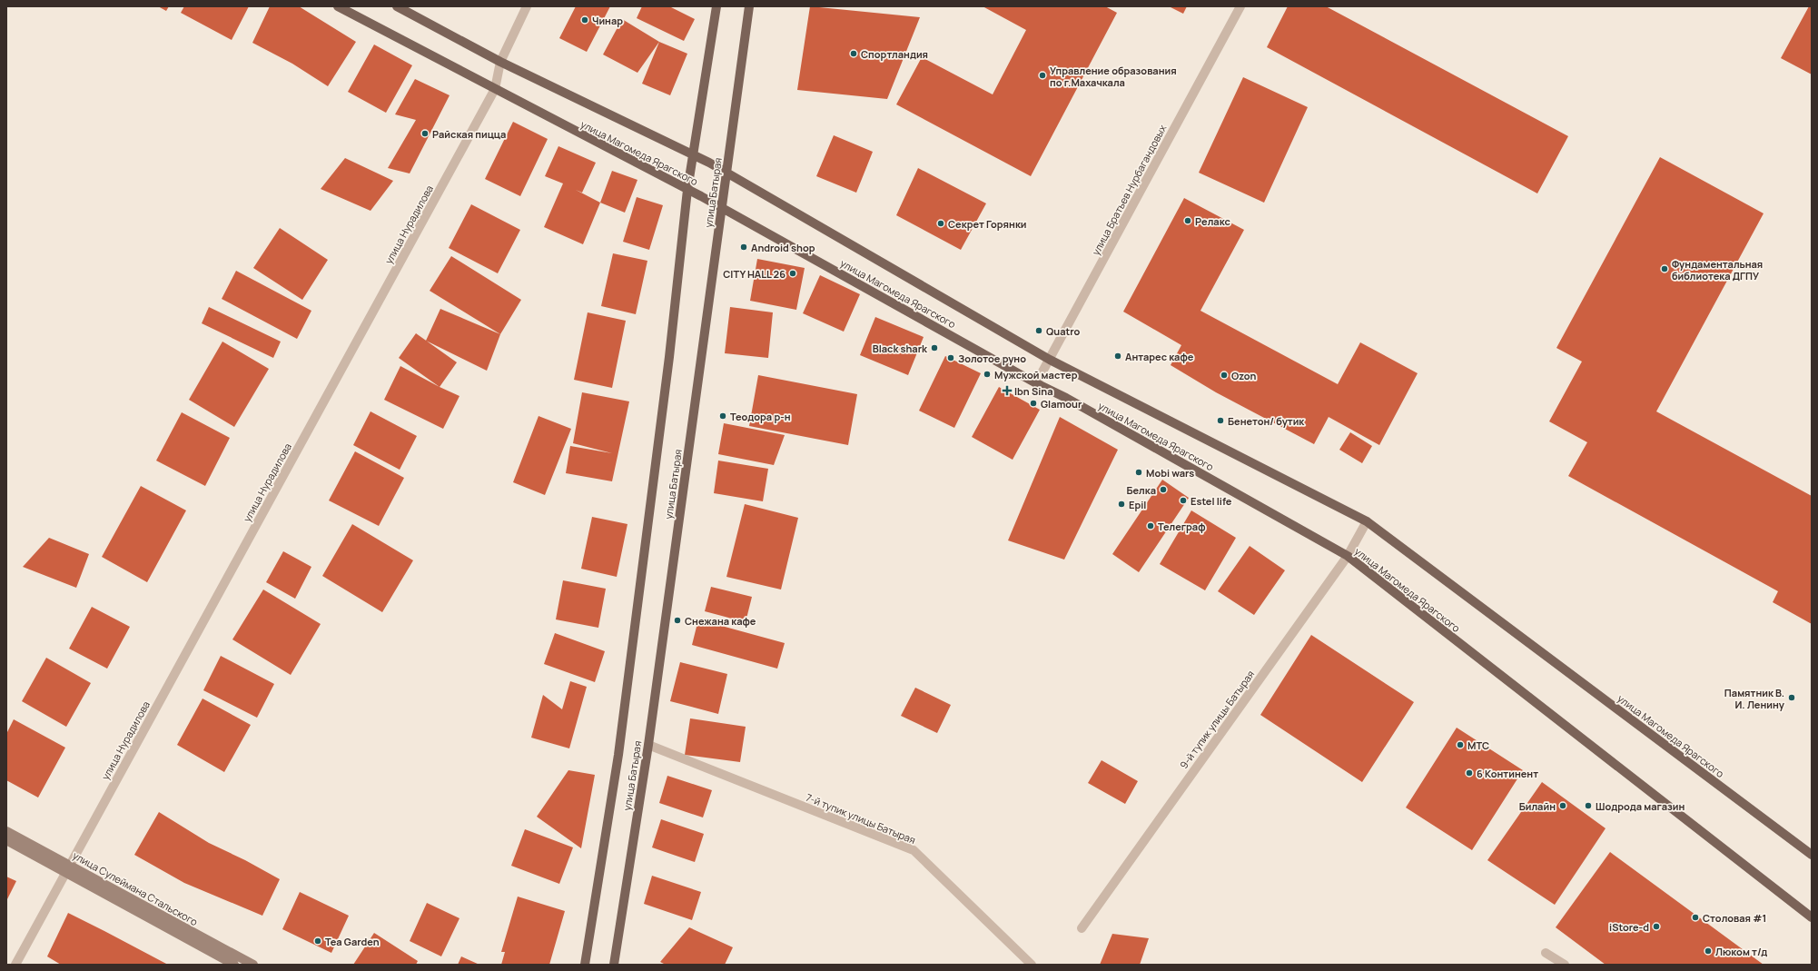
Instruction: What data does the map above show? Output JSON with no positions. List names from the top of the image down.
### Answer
{
  "streets": {
    "main road": ["улица Магомеда Ярагского", "улица Батырая", "улица Сулеймана Стальского"],
    "street": [
      "улица Братьев Нурбагандовых",
      "улица Нурадилова",
      "9-й тупик улицы Батырая",
      "7-й тупик улицы Батырая"
    ]
  },
  "crossings": [
    ["улица Магомеда Ярагского", "улица Братьев Нурбагандовых"],
    ["улица Магомеда Ярагского", "улица Батырая"],
    ["улица Магомеда Ярагского", "улица Нурадилова"],
    ["улица Магомеда Ярагского", "9-й тупик улицы Батырая"],
    ["улица Батырая", "7-й тупик улицы Батырая"],
    ["улица Нурадилова", "улица Сулеймана Стальского"]
  ],
  "places": {
    "other": [
      "Чинар",
      "Спортландия",
      "Управление образования по г.Махачкала",
      "Райская пицца",
      "Релакс",
      "Секрет Горянки",
      "Android shop",
      "Фундаментальная библиотека ДГПУ",
      "CITY HALL 26",
      "Quatro",
      "Black shark",
      "Антарес кафе",
      "Золотое руно",
      "Мужской мастер",
      "Ozon",
      "Glamour",
      "Теодора р-н",
      "Бенетон/ бутик",
      "Mobi wars",
      "Белка",
      "Estel life",
      "Epil",
      "Телеграф",
      "Снежана кафе",
      "Памятник В. И. Ленину",
      "МТС",
      "6 Континент",
      "Билайн",
      "Шодрода магазин",
      "Столовая #1",
      "iStore-d",
      "Tea Garden",
      "Люком т/д"
    ],
    "health": ["Ibn Sina"]
  }
}
